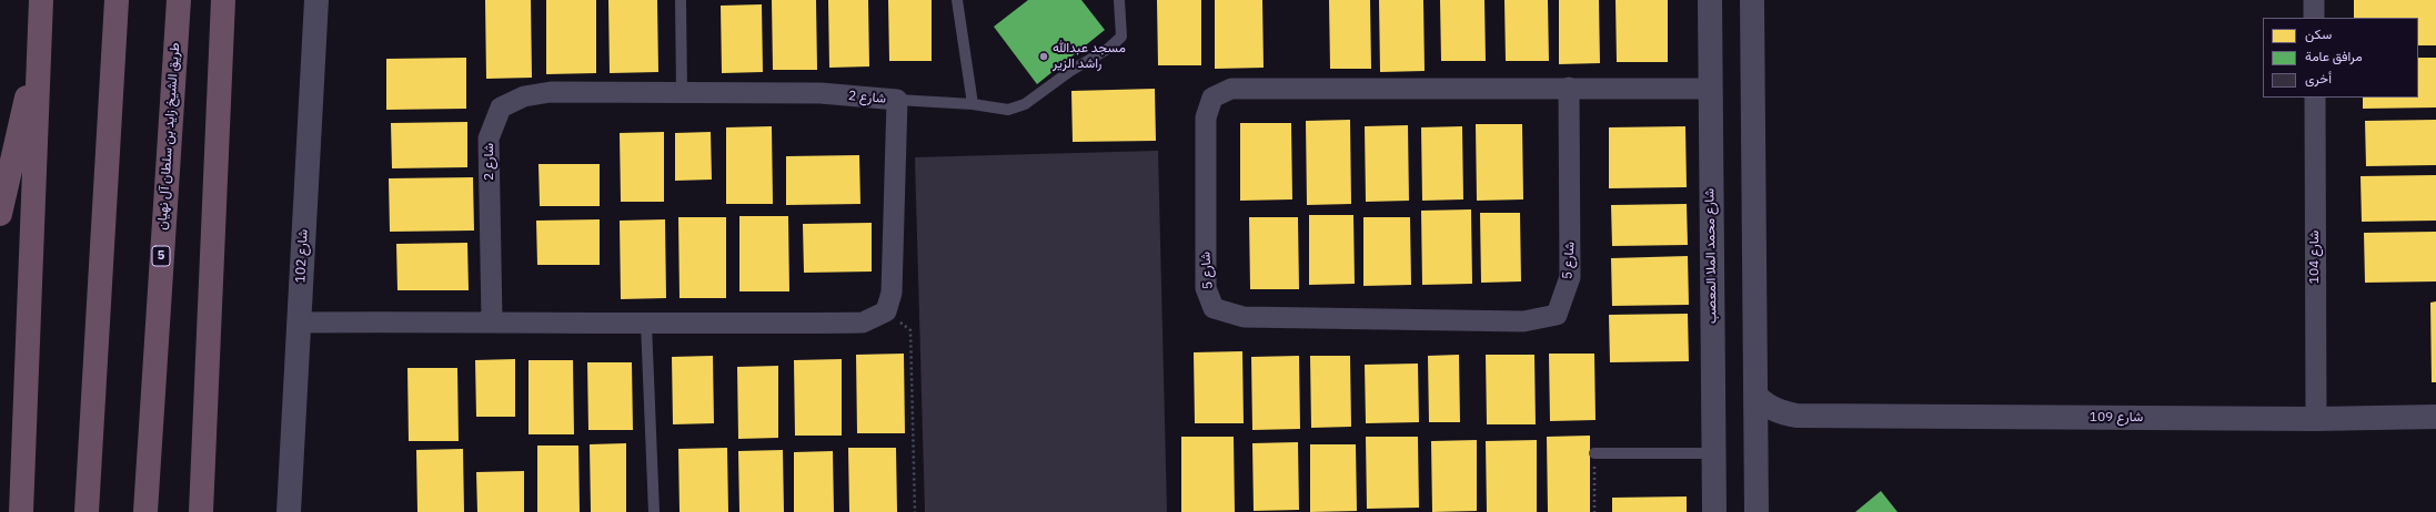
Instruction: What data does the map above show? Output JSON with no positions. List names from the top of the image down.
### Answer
{
  "streets": {
    "highway": ["طريق الشيخ زايد بن سلطان آل نهيان", "5"],
    "street": [
      "شارع 2",
      "شارع 102",
      "شارع محمد الملا المعصب",
      "شارع 104",
      "شارع 5",
      "شارع 109"
    ]
  },
  "crossings": [
    ["شارع محمد الملا المعصب", "شارع 5"],
    ["شارع 104", "شارع 109"]
  ],
  "places": ["مسجد عبدالله راشد الزير"],
  "legend": ["سكن", "مرافق عامة", "أخرى"]
}
